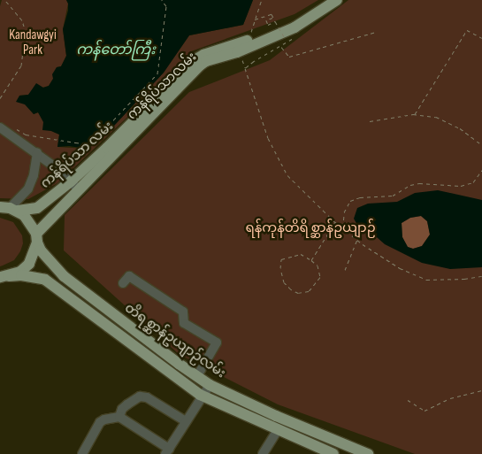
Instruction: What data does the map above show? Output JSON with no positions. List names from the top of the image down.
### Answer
{
  "streets": {
    "main road": ["ကန်ရိပ်သာလမ်း", "ကန်ရိပ်သာ လမ်း", "တိရစ္ဆာန်ဥယျာဉ်လမ်း"]
  },
  "crossings": [
    ["ကန်ရိပ်သာလမ်း", "ကန်ရိပ်သာ လမ်း"],
    ["ကန်ရိပ်သာလမ်း", "တိရစ္ဆာန်ဥယျာဉ်လမ်း"],
    ["ကန်ရိပ်သာ လမ်း", "တိရစ္ဆာန်ဥယျာဉ်လမ်း"]
  ],
  "water": ["ကန်တော်ကြီး"],
  "parks": ["Kandawgyi Park", "ရန်ကုန်တိရိစ္ဆာန်ဥယျာဉ်"]
}
